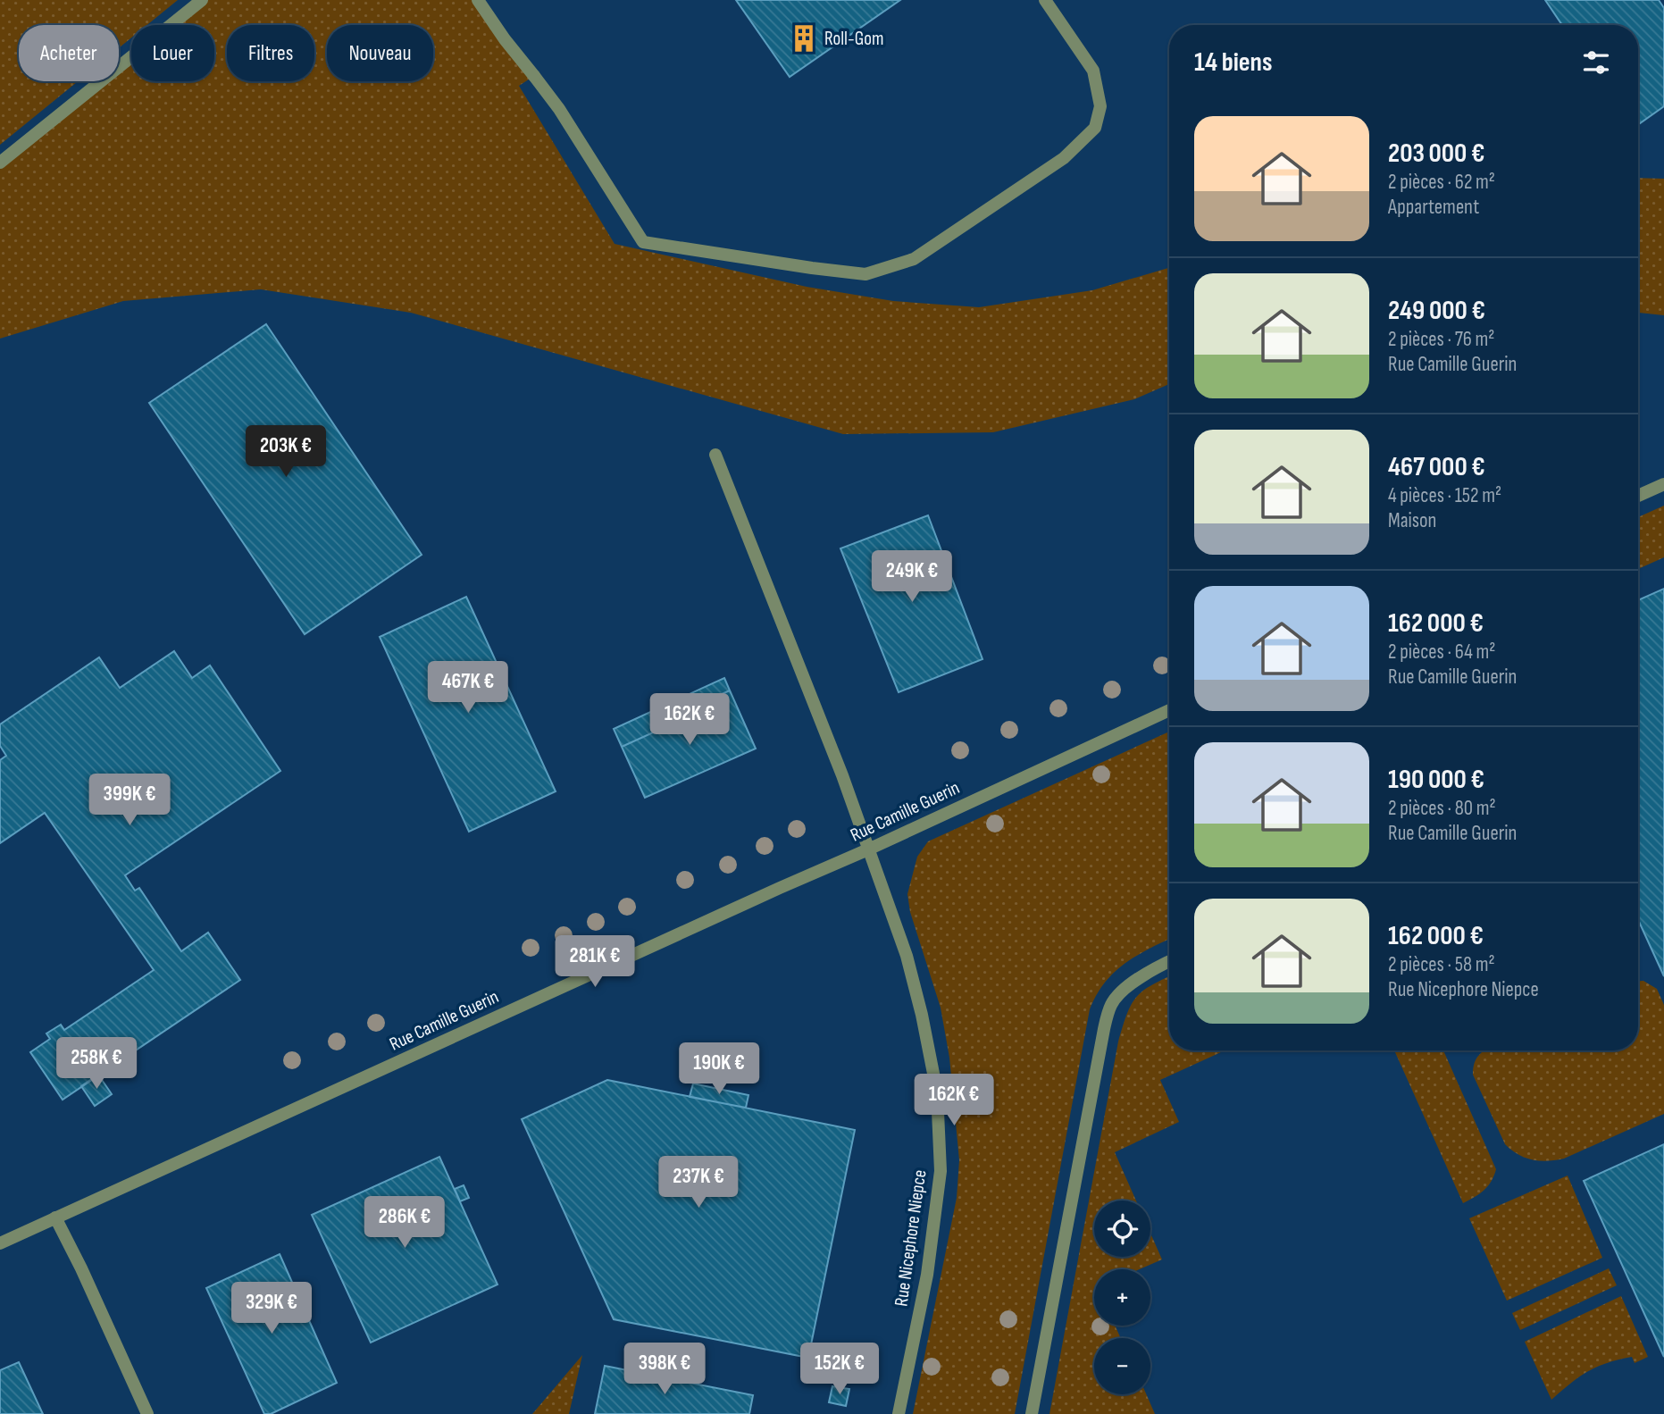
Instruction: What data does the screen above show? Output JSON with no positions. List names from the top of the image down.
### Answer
{
  "streets": {
    "street": ["Rue Camille Guerin", "Rue Nicephore Niepce"]
  },
  "crossings": [
    ["Rue Camille Guerin", "Rue Nicephore Niepce"]
  ],
  "places": {
    "building": ["Roll-Gom"]
  },
  "page": {
    "chip": [
      "Acheter",
      "Louer",
      "Filtres",
      "Nouveau"
    ],
    "heading": "14 biens",
    "list": [
      {
        "name": "203 000 €",
        "note": "2 pièces · 62 m² · Appartement"
      },
      {
        "name": "249 000 €",
        "note": "2 pièces · 76 m² · Rue Camille Guerin"
      },
      {
        "name": "467 000 €",
        "note": "4 pièces · 152 m² · Maison"
      },
      {
        "name": "162 000 €",
        "note": "2 pièces · 64 m² · Rue Camille Guerin"
      },
      {
        "name": "190 000 €",
        "note": "2 pièces · 80 m² · Rue Camille Guerin"
      },
      {
        "name": "162 000 €",
        "note": "2 pièces · 58 m² · Rue Nicephore Niepce"
      }
    ],
    "price": [
      "203K €",
      "249K €",
      "467K €",
      "162K €",
      "399K €",
      "281K €",
      "258K €",
      "190K €",
      "162K €",
      "237K €",
      "286K €",
      "329K €",
      "398K €",
      "152K €"
    ],
    "map_buttons": ["+", "−"]
  }
}
